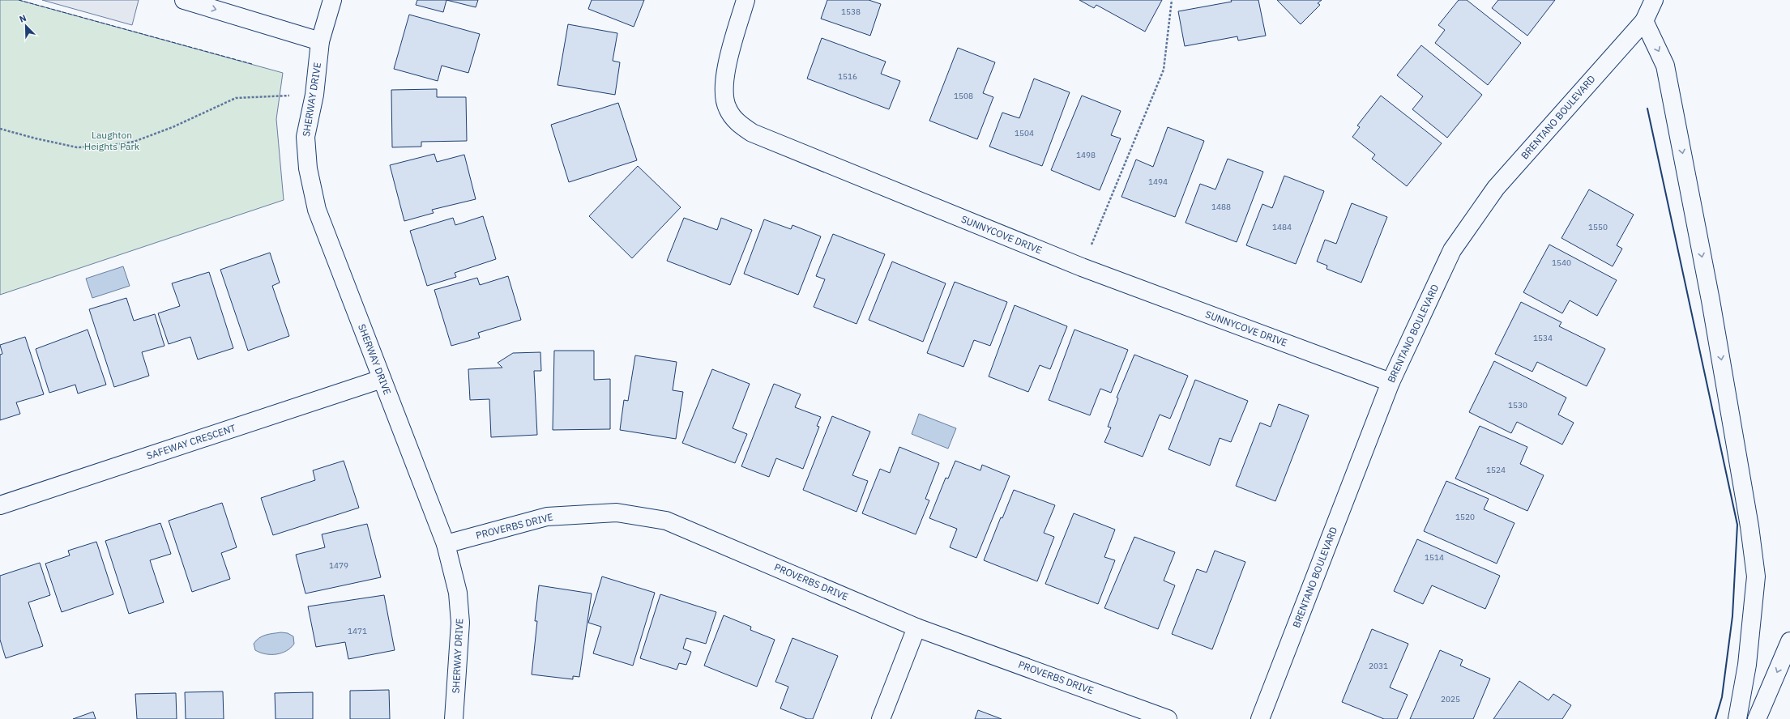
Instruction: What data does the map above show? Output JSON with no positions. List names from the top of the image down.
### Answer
{
  "streets": {
    "main road": [
      "SHERWAY DRIVE",
      "BRENTANO BOULEVARD",
      "SUNNYCOVE DRIVE",
      "SAFEWAY CRESCENT",
      "PROVERBS DRIVE"
    ]
  },
  "crossings": [
    ["SHERWAY DRIVE", "SAFEWAY CRESCENT"],
    ["SHERWAY DRIVE", "PROVERBS DRIVE"],
    ["BRENTANO BOULEVARD", "SUNNYCOVE DRIVE"]
  ],
  "parks": ["Laughton Heights Park"],
  "house_numbers": [
    "1538",
    "1516",
    "1508",
    "1504",
    "1498",
    "1494",
    "1488",
    "1484",
    "1550",
    "1540",
    "1534",
    "1530",
    "1524",
    "1520",
    "1514",
    "1479",
    "1471",
    "2031",
    "2025"
  ],
  "north": "top left"
}
